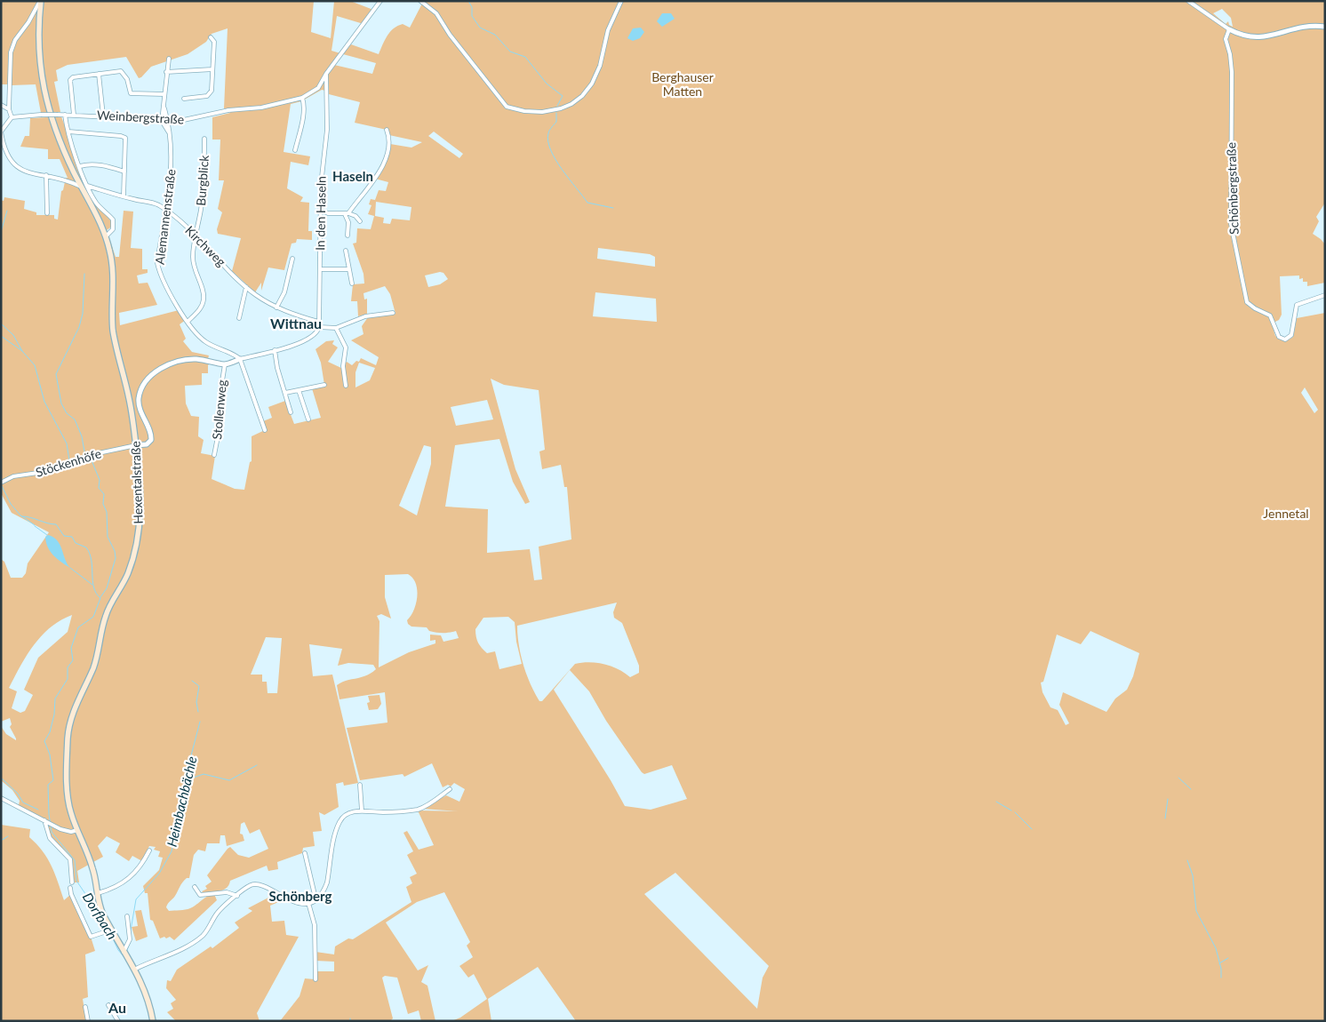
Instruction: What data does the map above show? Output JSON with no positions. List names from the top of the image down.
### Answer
{
  "streets": {
    "main road": ["Hexentalstraße"],
    "street": [
      "Weinbergstraße",
      "Burgblick",
      "Schönbergstraße",
      "In den Haseln",
      "Alemannenstraße",
      "Kirchweg",
      "Stollenweg",
      "Stöckenhöfe"
    ]
  },
  "crossings": [
    ["Weinbergstraße", "In den Haseln"],
    ["Weinbergstraße", "Alemannenstraße"],
    ["Weinbergstraße", "Hexentalstraße"],
    ["Burgblick", "Alemannenstraße"],
    ["Burgblick", "Kirchweg"],
    ["In den Haseln", "Kirchweg"],
    ["Alemannenstraße", "Kirchweg"],
    ["Stöckenhöfe", "Hexentalstraße"]
  ],
  "districts": [
    "Haseln",
    "Wittnau",
    "Schönberg",
    "Au"
  ],
  "water": ["Heimbachbächle", "Dorfbach"],
  "parks": ["Berghauser Matten", "Jennetal"]
}
